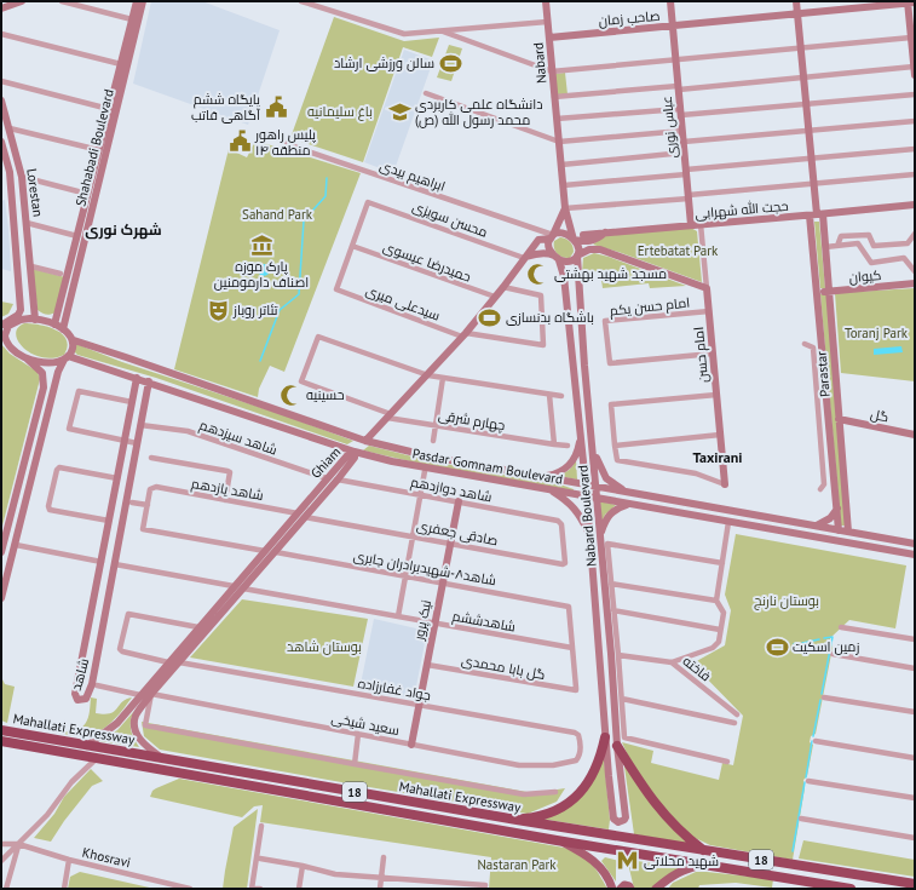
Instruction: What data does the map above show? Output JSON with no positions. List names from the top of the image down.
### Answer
{
  "streets": {
    "highway": ["Mahallati Expressway", "18"],
    "main road": [
      "صاحب زمان",
      "Nabard",
      "عباس نوری",
      "Shahabadi Boulevard",
      "Lorestan",
      "حجت الله شهرابی",
      "کیوان",
      "امام حسن",
      "Parastar",
      "گل",
      "Ghiam",
      "Pasdar Gomnam Boulevard",
      "Nabard Boulevard",
      "نیک پرور",
      "شاهد"
    ],
    "street": [
      "ابراهیم بیدی",
      "محسن سویزی",
      "حمیدرضا عیسوی",
      "سیدعلی میری",
      "امام حسن یکم",
      "چهارم شرقی",
      "شاهد سیزدهم",
      "شاهد یازدهم",
      "شاهد دوازدهم",
      "صادقی جعفری",
      "شاهد۸-شهیدبرادران جابری",
      "شاهدششم",
      "گل بابا محمدی",
      "فاخته",
      "جواد غفارزاده",
      "سعید شیخی",
      "Khosravi"
    ]
  },
  "crossings": [
    ["صاحب زمان", "Nabard"],
    ["صاحب زمان", "عباس نوری"],
    ["صاحب زمان", "Parastar"],
    ["Nabard", "ابراهیم بیدی"],
    ["Nabard", "حجت الله شهرابی"],
    ["Nabard", "Nabard Boulevard"],
    ["عباس نوری", "حجت الله شهرابی"],
    ["ابراهیم بیدی", "حجت الله شهرابی"],
    ["ابراهیم بیدی", "Nabard Boulevard"],
    ["حجت الله شهرابی", "امام حسن"],
    ["حجت الله شهرابی", "Parastar"],
    ["حجت الله شهرابی", "Nabard Boulevard"],
    ["محسن سویزی", "حمیدرضا عیسوی"],
    ["محسن سویزی", "سیدعلی میری"],
    ["حمیدرضا عیسوی", "سیدعلی میری"],
    ["کیوان", "Parastar"],
    ["امام حسن یکم", "امام حسن"],
    ["Parastar", "گل"],
    ["Parastar", "Pasdar Gomnam Boulevard"],
    ["شاهد سیزدهم", "Ghiam"],
    ["شاهد سیزدهم", "شاهد"],
    ["Ghiam", "Pasdar Gomnam Boulevard"],
    ["Ghiam", "شاهد یازدهم"],
    ["Ghiam", "شاهد دوازدهم"],
    ["Ghiam", "صادقی جعفری"],
    ["Ghiam", "شاهد۸-شهیدبرادران جابری"],
    ["Ghiam", "شاهدششم"],
    ["Ghiam", "جواد غفارزاده"],
    ["Ghiam", "سعید شیخی"],
    ["Ghiam", "Mahallati Expressway"],
    ["Pasdar Gomnam Boulevard", "Nabard Boulevard"],
    ["Pasdar Gomnam Boulevard", "شاهد"],
    ["شاهد دوازدهم", "صادقی جعفری"],
    ["شاهد دوازدهم", "نیک پرور"],
    ["صادقی جعفری", "نیک پرور"],
    ["شاهد۸-شهیدبرادران جابری", "نیک پرور"],
    ["شاهد۸-شهیدبرادران جابری", "شاهدششم"],
    ["شاهد۸-شهیدبرادران جابری", "گل بابا محمدی"],
    ["نیک پرور", "شاهدششم"],
    ["نیک پرور", "گل بابا محمدی"],
    ["نیک پرور", "جواد غفارزاده"],
    ["نیک پرور", "سعید شیخی"],
    ["شاهدششم", "گل بابا محمدی"],
    ["جواد غفارزاده", "سعید شیخی"]
  ],
  "districts": ["شهرک نوری", "Taxirani"],
  "parks": [
    "باغ سلیمانیه",
    "Sahand Park",
    "Ertebatat Park",
    "Toranj Park",
    "بوستان نارنج",
    "بوستان شاهد",
    "Nastaran Park"
  ],
  "places": {
    "sports": ["سالن ورزشی ارشاد", "باشگاه بدنسازی", "زمین اسکیت"],
    "public building": ["پایگاه ششم آگاهی فاتب", "پلیس راهور منطقه ۱۴"],
    "school or university": ["دانشگاه علمی کاربردی محمد رسول الله (ص)"],
    "museum": ["پارک موزه اصناف دارمومنین"],
    "mosque": ["مسجد شهید بهشتی", "حسینیه"],
    "theatre": ["تئاتر روباز"],
    "metro station": ["شهید محلاتی"]
  }
}
